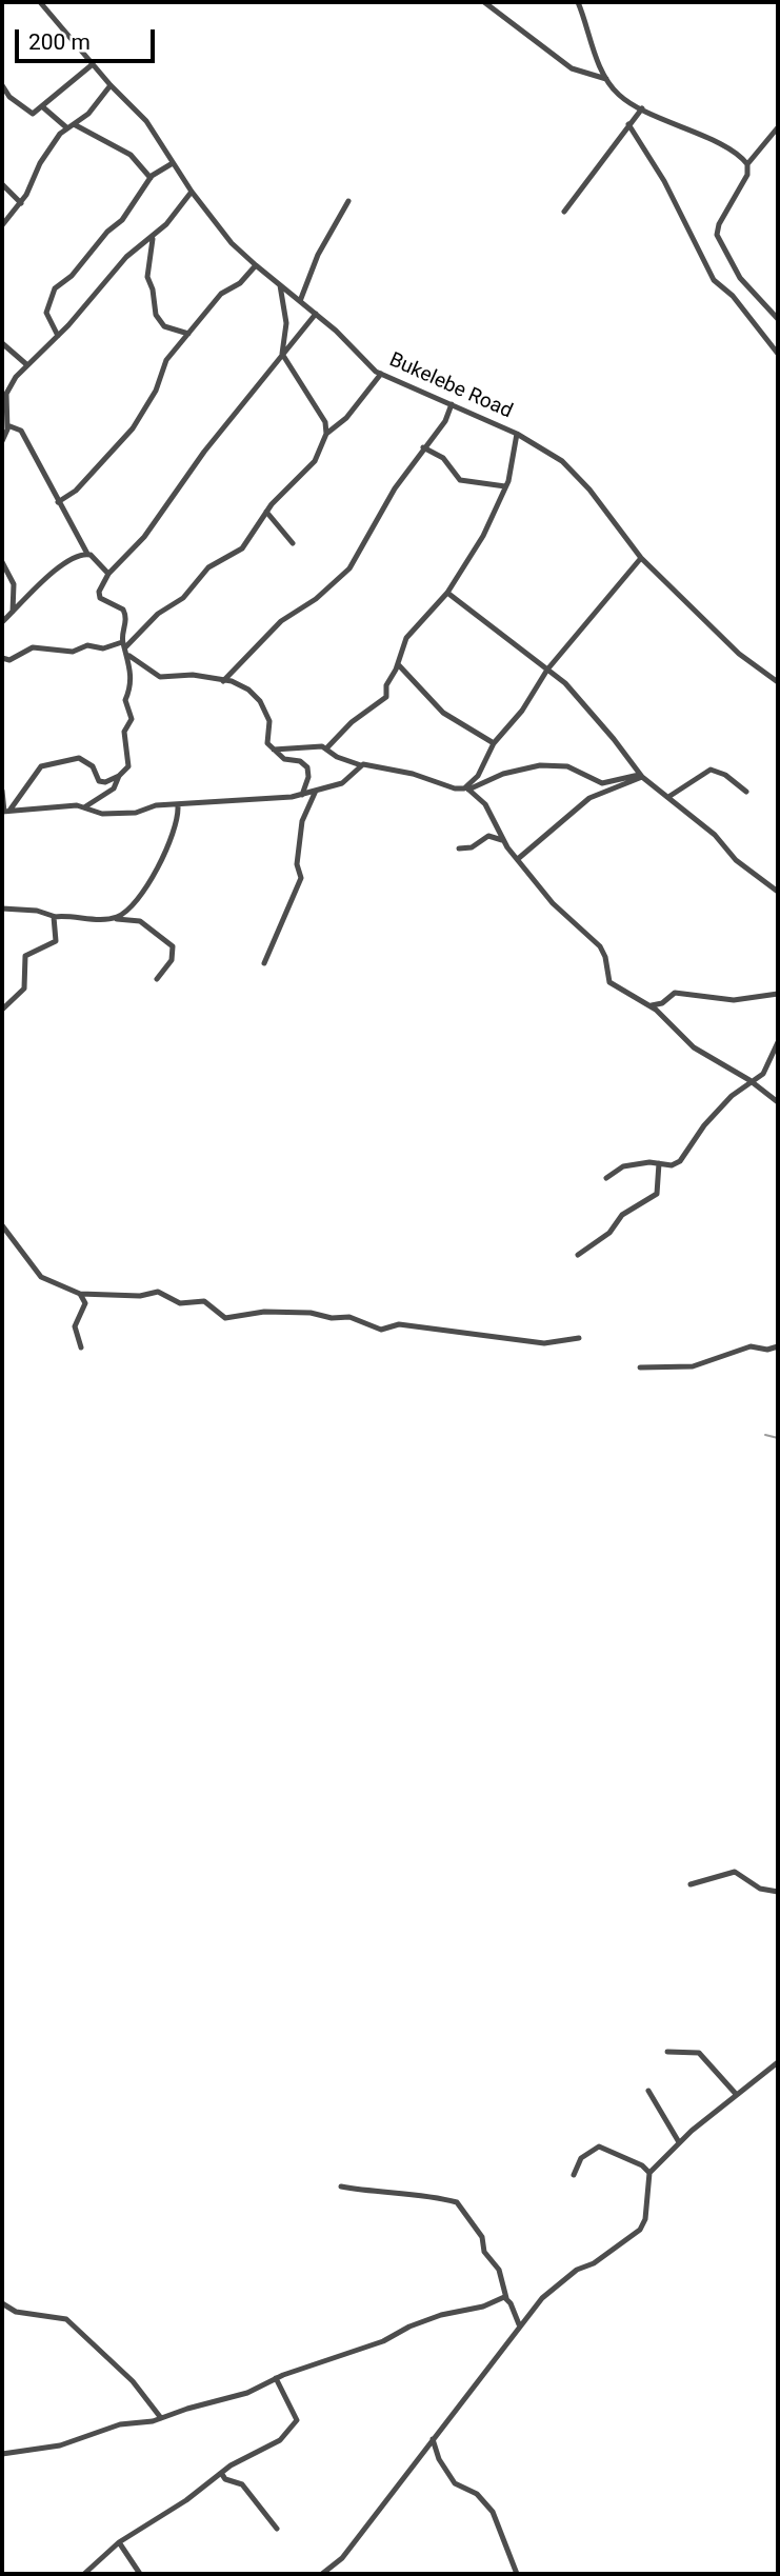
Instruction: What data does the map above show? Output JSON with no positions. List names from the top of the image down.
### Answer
{
  "streets": {
    "street": ["Bukelebe Road"]
  },
  "scale_bar": "200 m"
}
